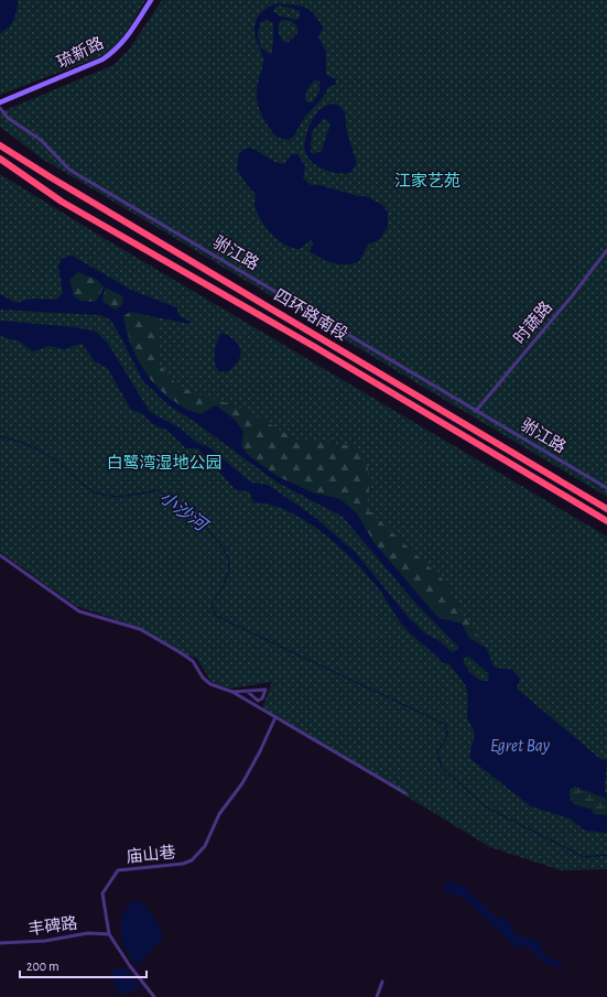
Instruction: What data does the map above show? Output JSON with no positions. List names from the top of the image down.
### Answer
{
  "streets": {
    "highway": ["四环路南段"],
    "street": [
      "琉新路",
      "驸江路",
      "时蔬路",
      "庙山巷",
      "丰碑路"
    ]
  },
  "crossings": [
    ["驸江路", "时蔬路"],
    ["庙山巷", "丰碑路"]
  ],
  "water": ["小沙河", "Egret Bay"],
  "parks": ["江家艺苑", "白鹭湾湿地公园"],
  "scale_bar": "200 m"
}
